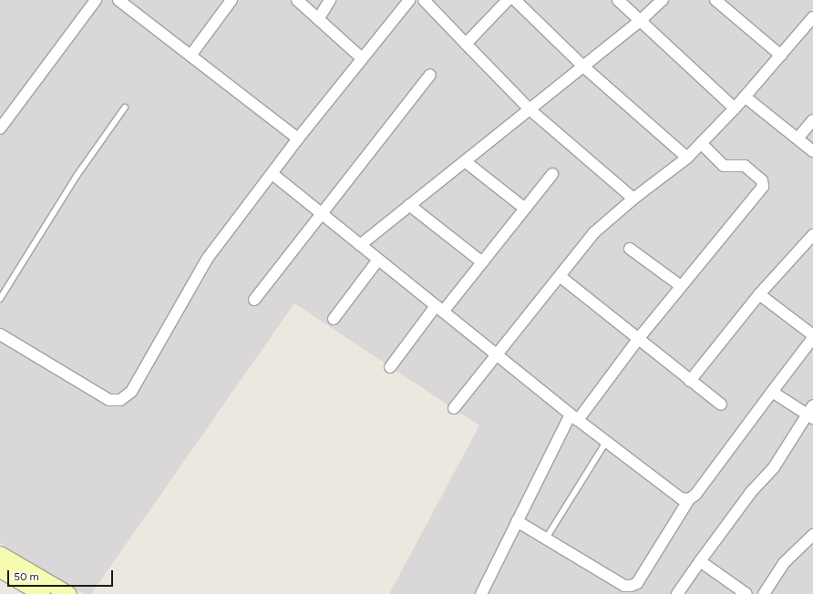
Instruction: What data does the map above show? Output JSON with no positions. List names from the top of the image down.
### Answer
{
  "scale_bar": "50 m"
}
